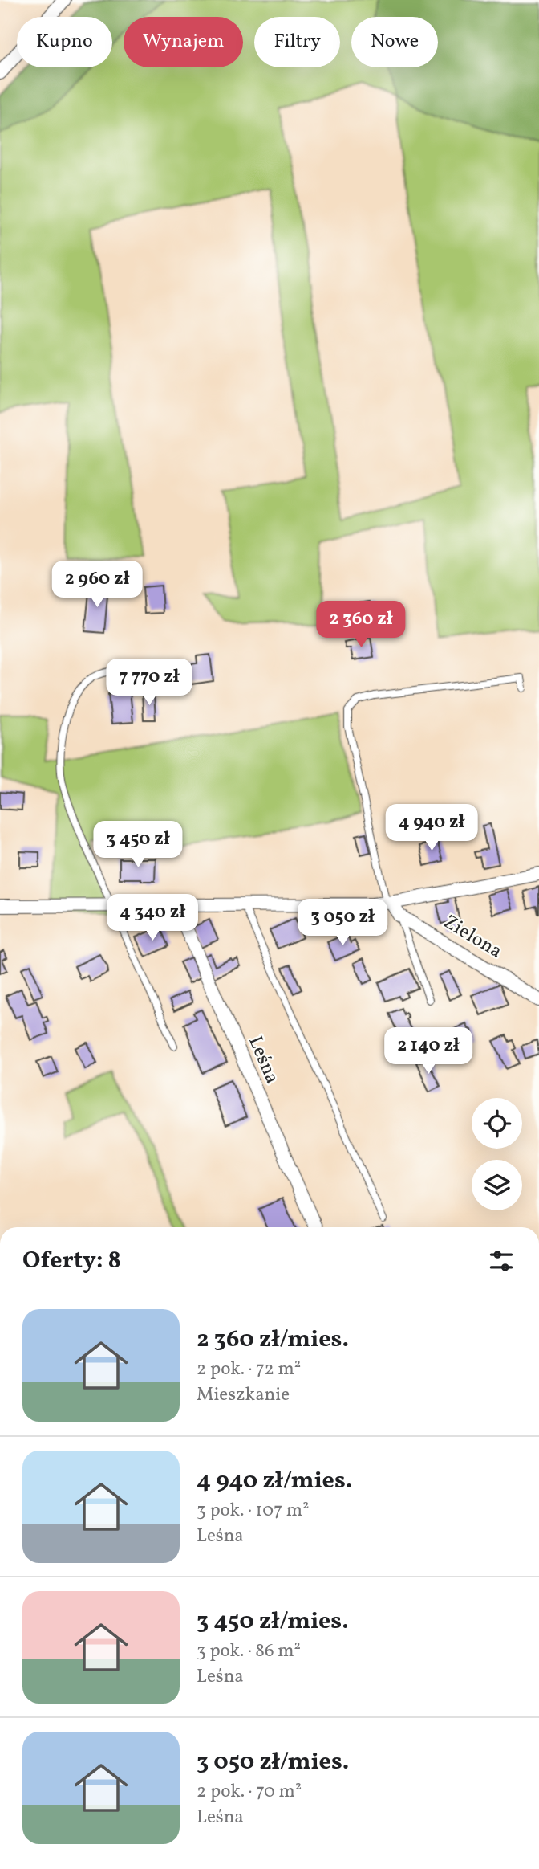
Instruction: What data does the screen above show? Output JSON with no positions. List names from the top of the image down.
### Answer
{
  "streets": {
    "street": ["Zielona", "Leśna"]
  },
  "page": {
    "chip": [
      "Kupno",
      "Wynajem",
      "Filtry",
      "Nowe"
    ],
    "price": [
      "2 960 zł",
      "2 360 zł",
      "7 770 zł",
      "4 940 zł",
      "3 450 zł",
      "4 340 zł",
      "3 050 zł",
      "2 140 zł"
    ],
    "heading": "Oferty: 8",
    "list": [
      {
        "name": "2 360 zł/mies.",
        "note": "2 pok. · 72 m² · Mieszkanie"
      },
      {
        "name": "4 940 zł/mies.",
        "note": "3 pok. · 107 m² · Leśna"
      },
      {
        "name": "3 450 zł/mies.",
        "note": "3 pok. · 86 m² · Leśna"
      },
      {
        "name": "3 050 zł/mies.",
        "note": "2 pok. · 70 m² · Leśna"
      }
    ]
  }
}
